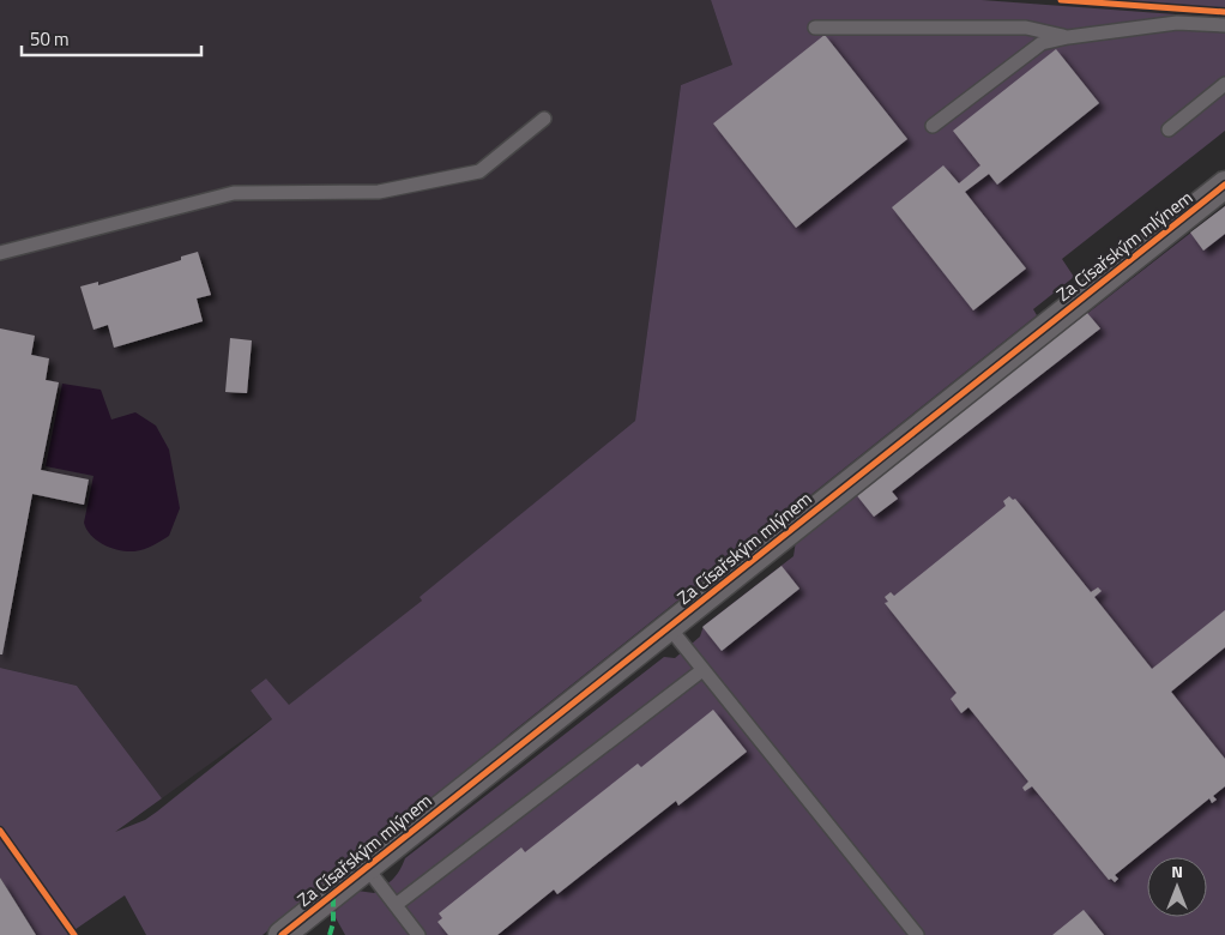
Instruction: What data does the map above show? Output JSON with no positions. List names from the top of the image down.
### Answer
{
  "streets": {
    "street": ["Za Císařským mlýnem"]
  },
  "scale_bar": "50 m",
  "north": "top"
}
